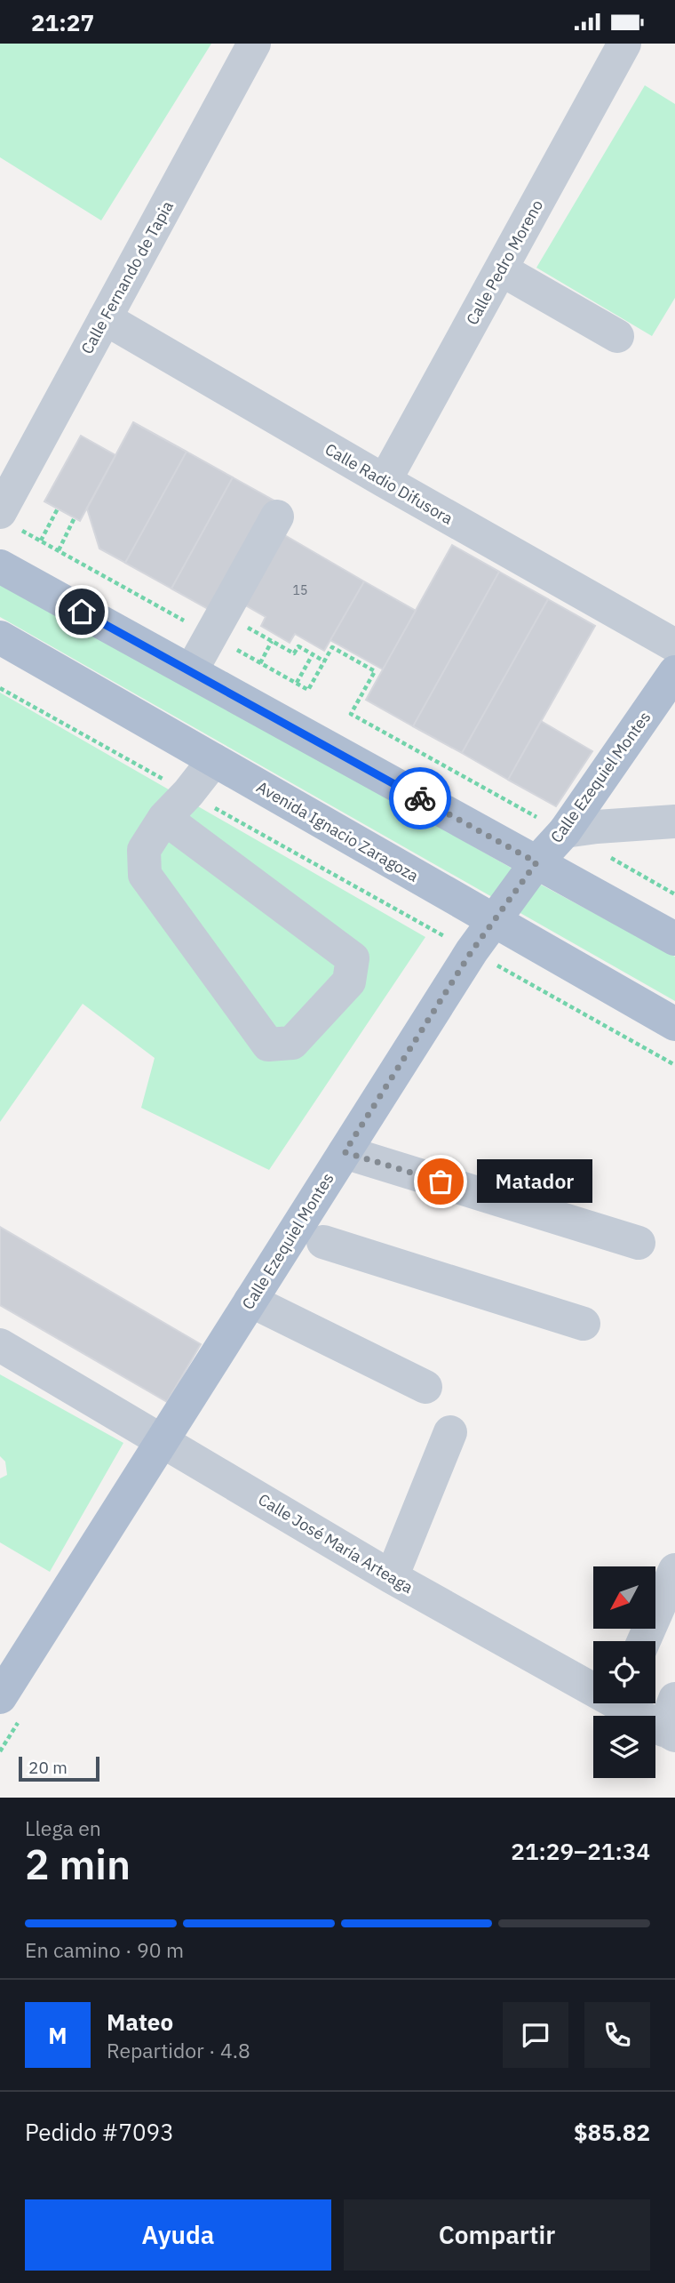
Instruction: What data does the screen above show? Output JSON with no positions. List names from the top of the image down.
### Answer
{
  "streets": {
    "main road": ["Calle Ezequiel Montes", "Avenida Ignacio Zaragoza"],
    "street": [
      "Calle Pedro Moreno",
      "Calle Fernando de Tapia",
      "Calle Radio Difusora",
      "Calle José María Arteaga"
    ]
  },
  "crossings": [
    ["Calle Pedro Moreno", "Calle Radio Difusora"],
    ["Calle Fernando de Tapia", "Calle Radio Difusora"],
    ["Calle Ezequiel Montes", "Avenida Ignacio Zaragoza"],
    ["Calle Ezequiel Montes", "Calle José María Arteaga"]
  ],
  "places": ["Matador"],
  "house_numbers": ["15"],
  "scale_bar": "20 m",
  "north": "bottom left",
  "page": {
    "status": "21:27",
    "bubble": "Matador",
    "scale": "20 m",
    "heading": ["2 min", "Llega en", "21:29–21:34"],
    "panel": [
      "Mateo",
      "Repartidor · 4.8",
      "Pedido #7093",
      "$85.82"
    ],
    "bar": "En camino · 90 m",
    "round": "M",
    "buttons": ["Ayuda", "Compartir"]
  }
}
